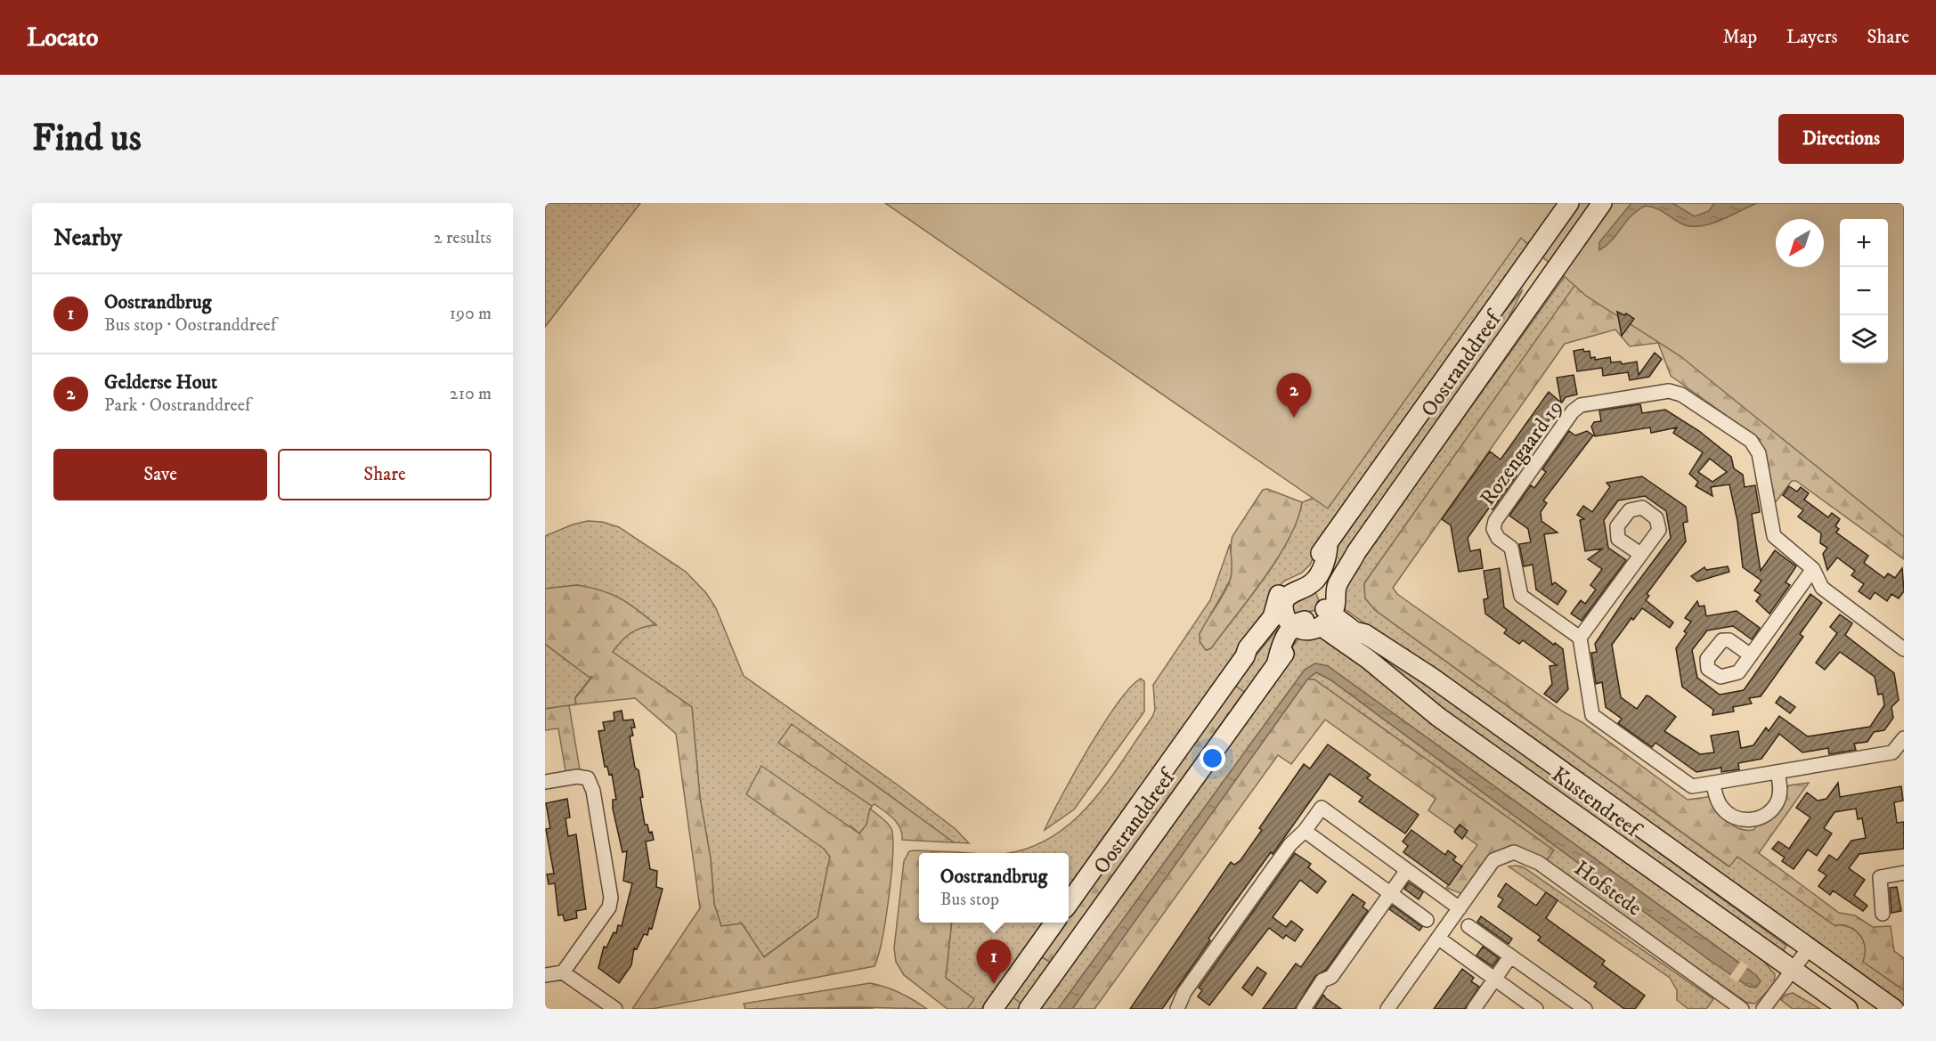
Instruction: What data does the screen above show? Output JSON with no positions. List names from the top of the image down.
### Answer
{
  "streets": {
    "main road": ["Oostranddreef", "Kustendreef"],
    "street": ["Rozengaard 19", "Hofstede"]
  },
  "crossings": [
    ["Oostranddreef", "Kustendreef"]
  ],
  "north": "bottom left",
  "page": {
    "header": "Locato",
    "nav": ["Map", "Layers", "Share"],
    "buttons": [
      "Directions",
      ["Save", "Share"]
    ],
    "title": "Find us",
    "heading": ["Nearby", "2 results"],
    "map_buttons": ["+", "−"],
    "list": [
      {
        "mark": "1",
        "name": "Oostrandbrug",
        "note": "Bus stop · Oostranddreef",
        "value": "190 m"
      },
      {
        "mark": "2",
        "name": "Gelderse Hout",
        "note": "Park · Oostranddreef",
        "value": "210 m"
      }
    ],
    "pins": ["2", "1"],
    "popup": ["Oostrandbrug", "Bus stop"]
  }
}
